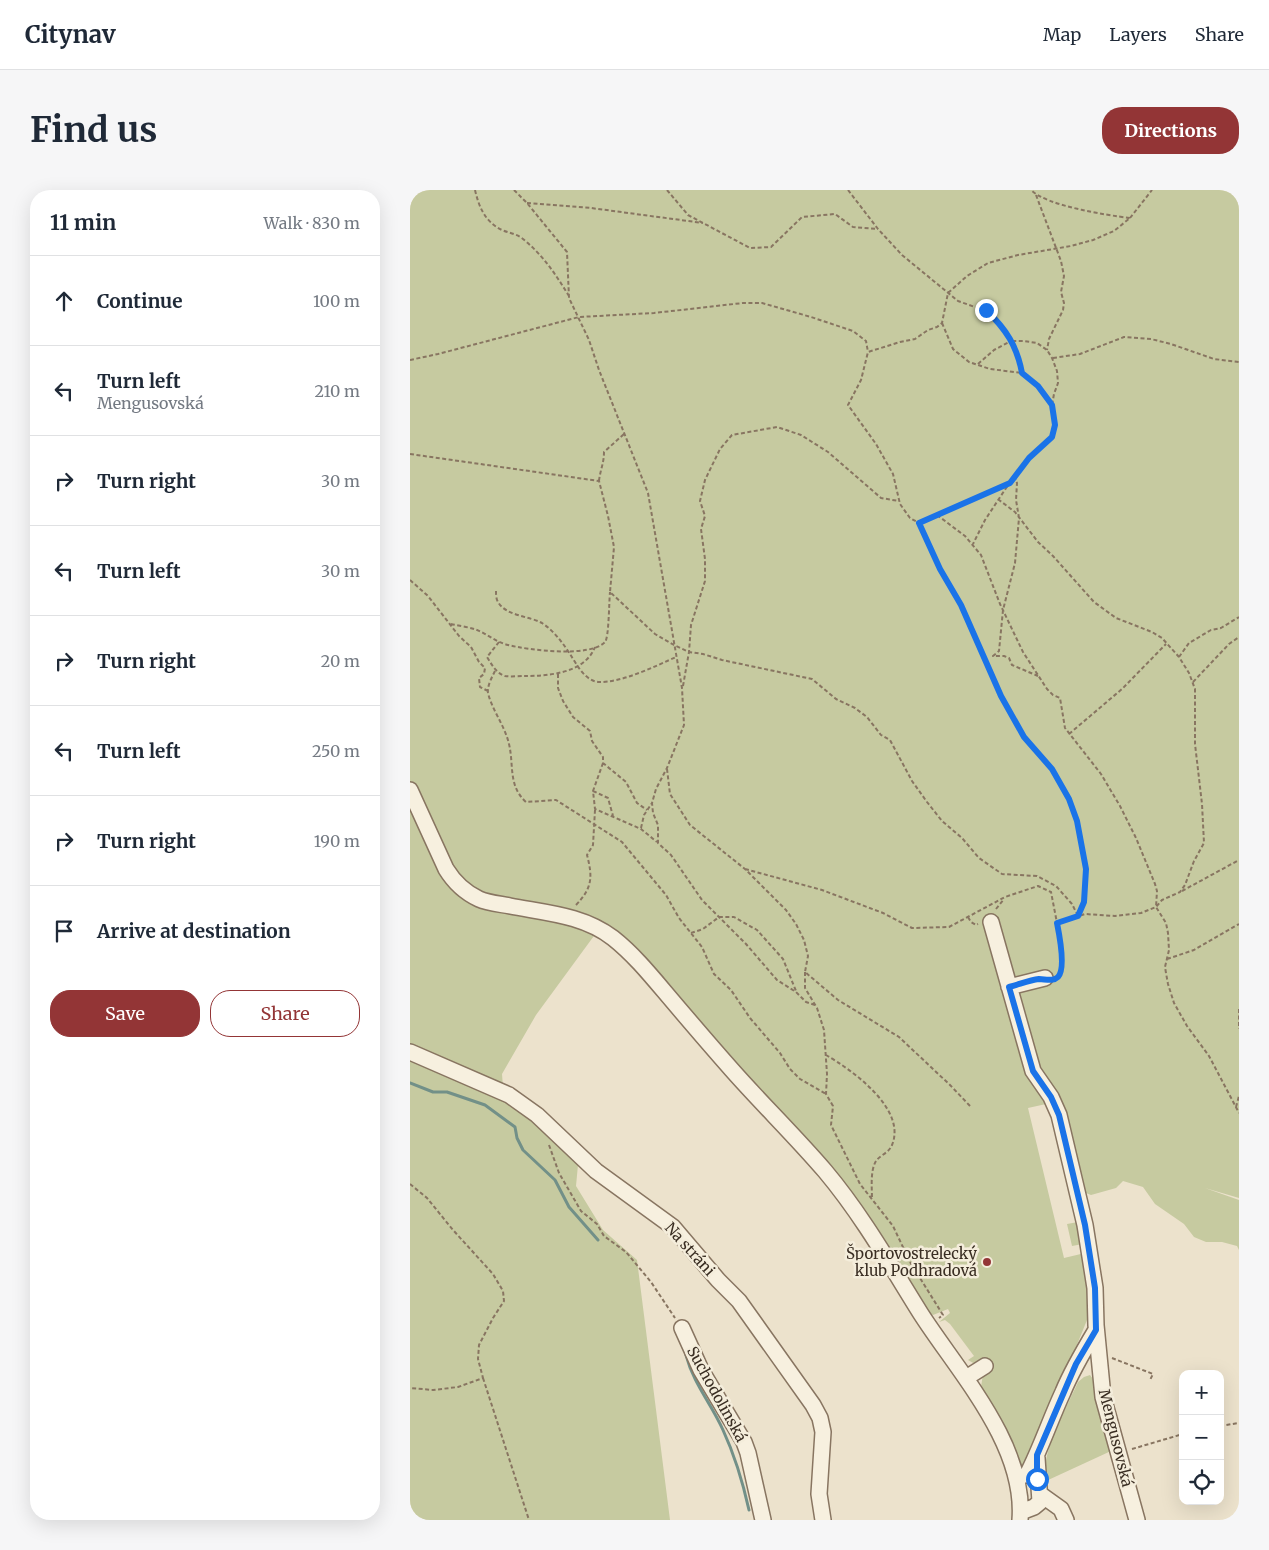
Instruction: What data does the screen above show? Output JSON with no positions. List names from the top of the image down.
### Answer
{
  "streets": {
    "street": ["Na stráni", "Suchodolinská", "Mengusovská"]
  },
  "places": ["Športovostrelecký klub Podhradová"],
  "page": {
    "header": "Citynav",
    "nav": ["Map", "Layers", "Share"],
    "buttons": [
      "Directions",
      ["Save", "Share"]
    ],
    "title": "Find us",
    "heading": ["11 min", "Walk · 830 m"],
    "list": [
      ["Continue", "100 m"],
      ["Turn left", "Mengusovská", "210 m"],
      ["Turn right", "30 m"],
      ["Turn left", "30 m"],
      ["Turn right", "20 m"],
      ["Turn left", "250 m"],
      ["Turn right", "190 m"],
      "Arrive at destination"
    ],
    "map_buttons": ["+", "−"]
  }
}
